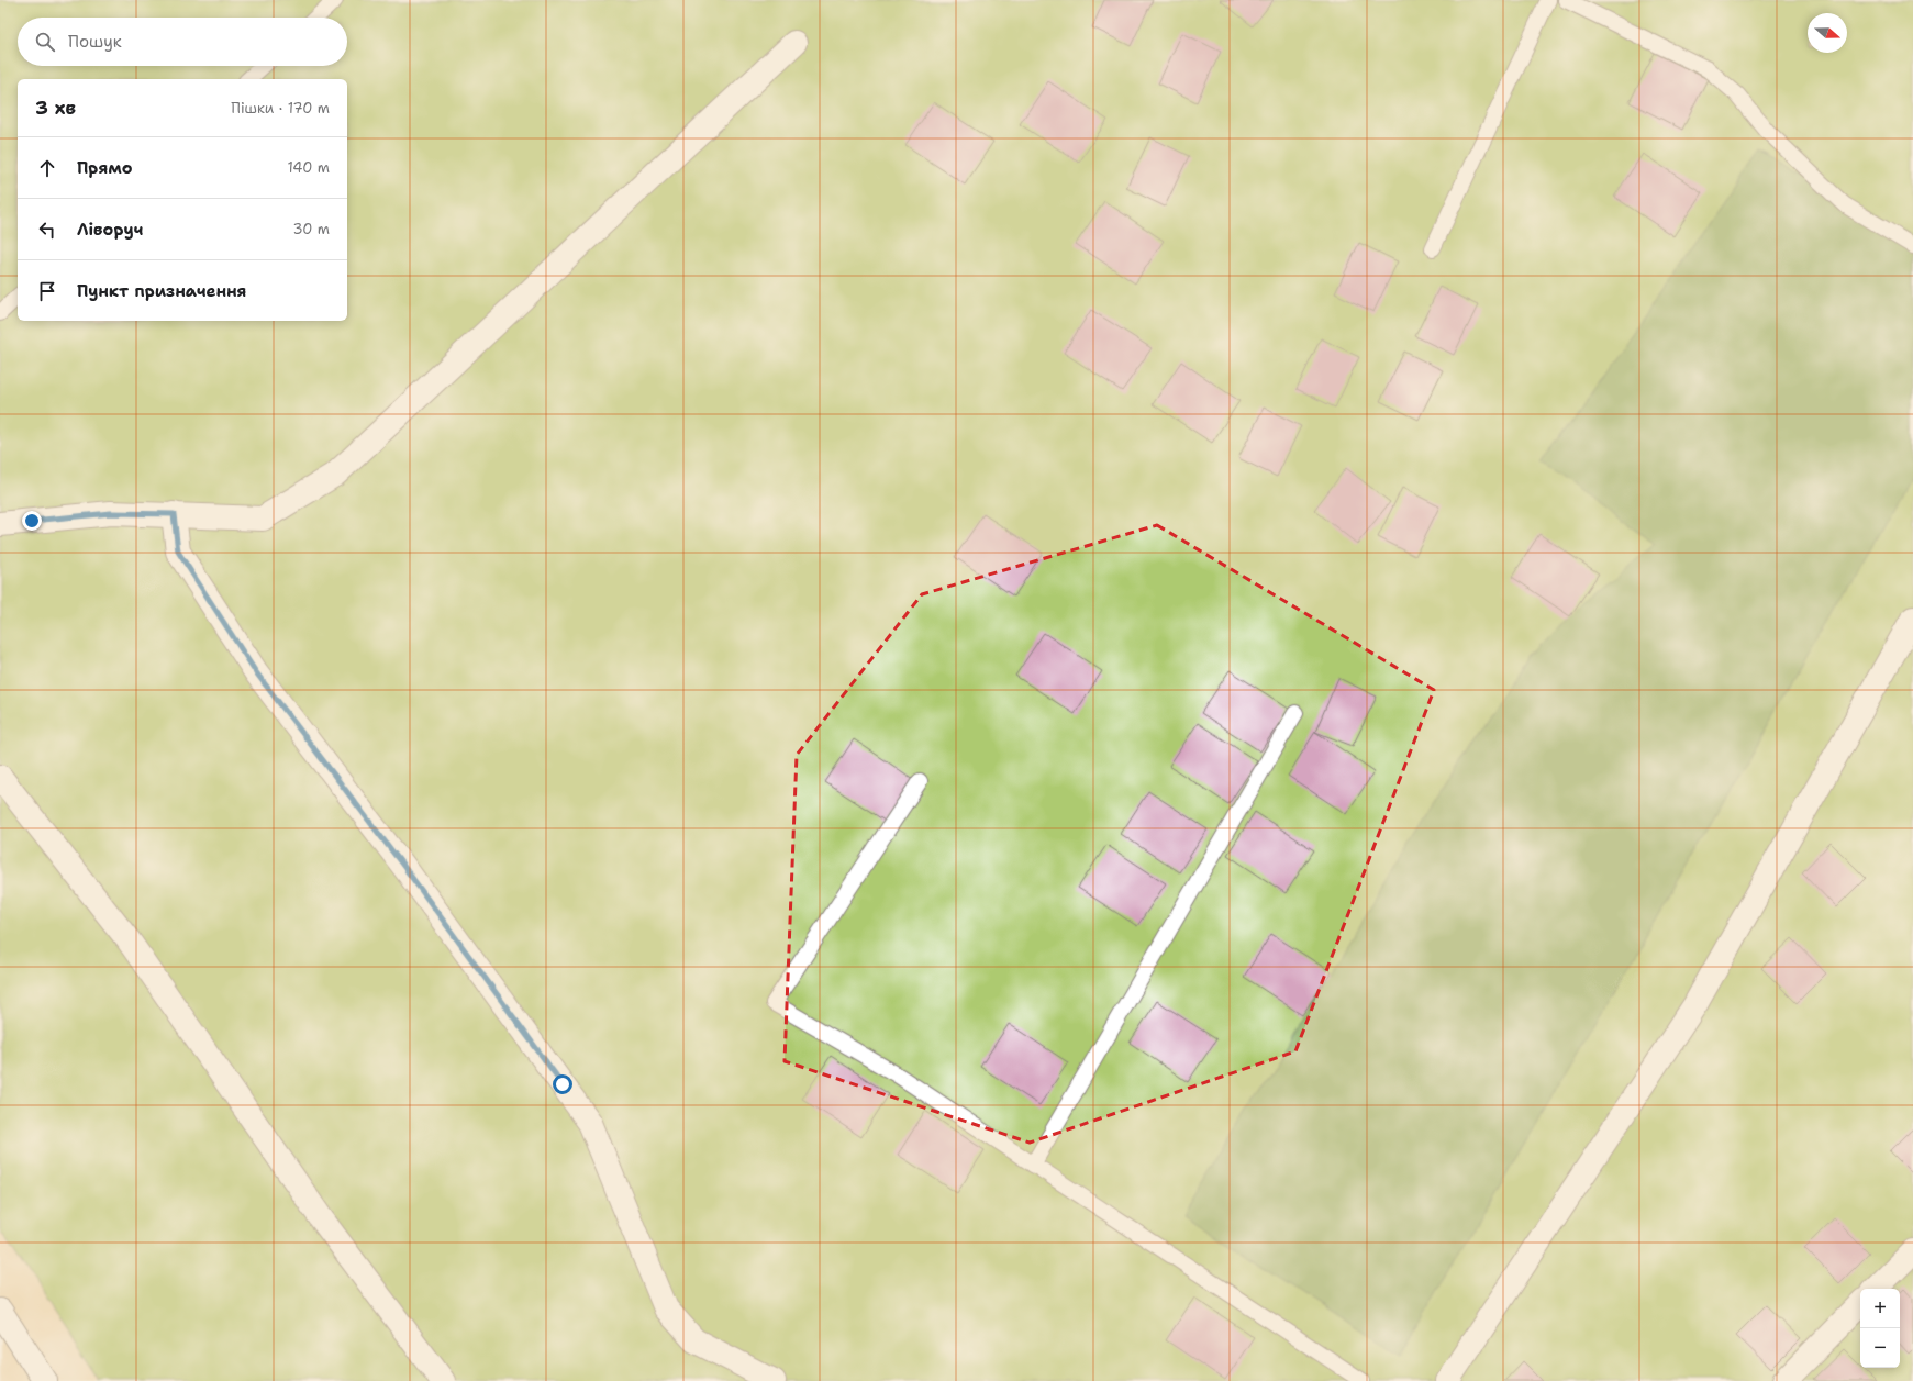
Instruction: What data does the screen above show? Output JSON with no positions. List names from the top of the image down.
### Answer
{
  "north": "right",
  "page": {
    "search": "Пошук",
    "heading": ["3 хв", "Пішки · 170 m"],
    "list": [
      ["Прямо", "140 m"],
      ["Ліворуч", "30 m"],
      "Пункт призначення"
    ],
    "map_buttons": ["+", "−"]
  }
}
